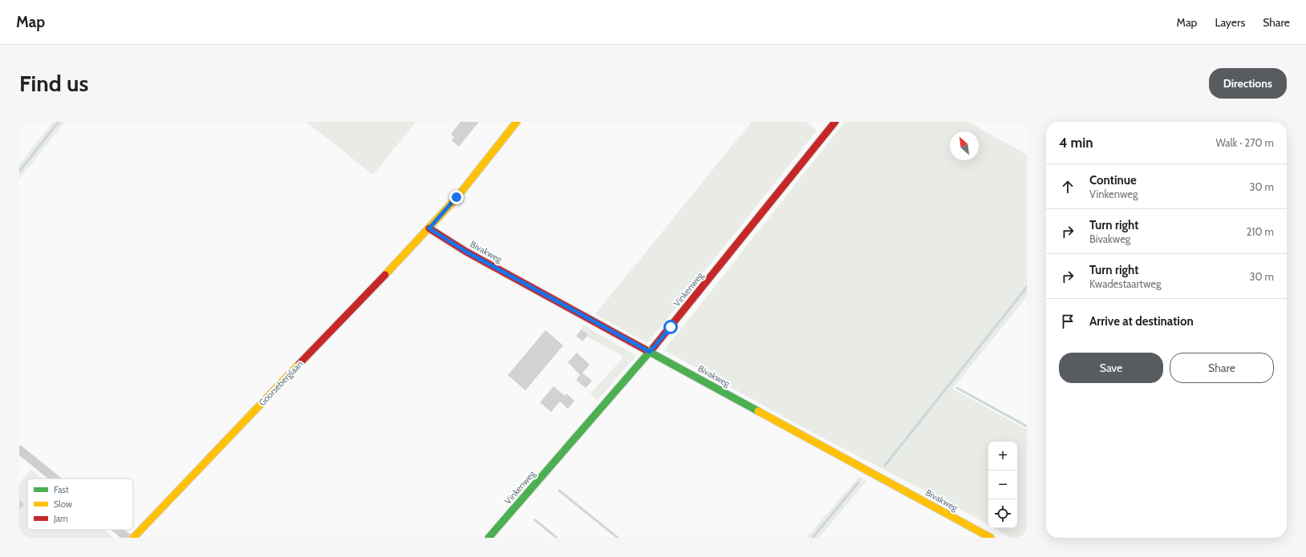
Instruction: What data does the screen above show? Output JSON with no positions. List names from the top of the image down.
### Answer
{
  "streets": {
    "street": ["Bivakweg", "Vinkenweg", "Goorseberglaan"]
  },
  "crossings": [
    ["Bivakweg", "Vinkenweg"],
    ["Bivakweg", "Goorseberglaan"]
  ],
  "legend": ["Fast", "Slow", "Jam"],
  "north": "top left",
  "page": {
    "header": "Map",
    "nav": ["Map", "Layers", "Share"],
    "buttons": [
      "Directions",
      ["Save", "Share"]
    ],
    "title": "Find us",
    "heading": ["4 min", "Walk · 270 m"],
    "list": [
      ["Continue", "Vinkenweg", "30 m"],
      ["Turn right", "Bivakweg", "210 m"],
      ["Turn right", "Kwadestaartweg", "30 m"],
      "Arrive at destination"
    ],
    "map_buttons": ["+", "−"]
  }
}
